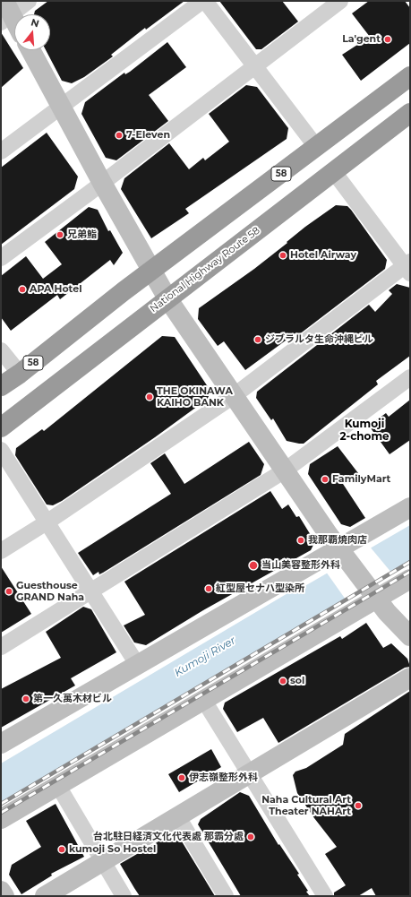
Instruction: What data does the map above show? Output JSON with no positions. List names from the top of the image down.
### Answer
{
  "streets": {
    "highway": ["58", "National Highway Route 58"]
  },
  "districts": ["Kumoji 2-chome"],
  "water": ["Kumoji River"],
  "places": [
    "La'gent",
    "7-Eleven",
    "兄弟鮨",
    "Hotel Airway",
    "APA Hotel",
    "ジブラルタ生命沖縄ビル",
    "THE OKINAWA KAIHO BANK",
    "FamilyMart",
    "我那覇焼肉店",
    "当山美容整形外科",
    "紅型屋セナハ型染所",
    "Guesthouse GRAND Naha",
    "sol",
    "第一久萬木材ビル",
    "伊志嶺整形外科",
    "Naha Cultural Art Theater NAHArt",
    "台北駐日経済文化代表處 那霸分處",
    "kumoji So Hostel"
  ],
  "north": "top"
}
